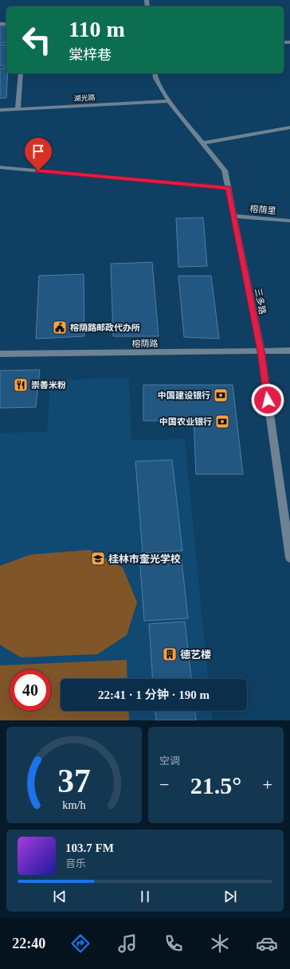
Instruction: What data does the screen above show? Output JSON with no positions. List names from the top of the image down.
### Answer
{
  "streets": {
    "street": [
      "湖光路",
      "榕荫里",
      "三多路",
      "榕荫路"
    ]
  },
  "crossings": [
    ["湖光路", "三多路"],
    ["榕荫里", "三多路"],
    ["三多路", "榕荫路"]
  ],
  "places": {
    "public building": ["榕荫路邮政代办所"],
    "restaurant": ["崇善米粉"],
    "bank": ["中国建设银行", "中国农业银行"],
    "school or university": ["桂林市奎光学校"],
    "building": ["德艺楼"]
  },
  "page": {
    "turn": ["110 m", "棠梓巷"],
    "limit": "40",
    "trip": "22:41 · 1 分钟 · 190 m",
    "tile": "空调",
    "heat": ["−", "21.5°", "+"],
    "song": ["103.7 FM", "音乐"],
    "tabs": "22:40",
    "gauge": ["37", "km/h"]
  }
}
